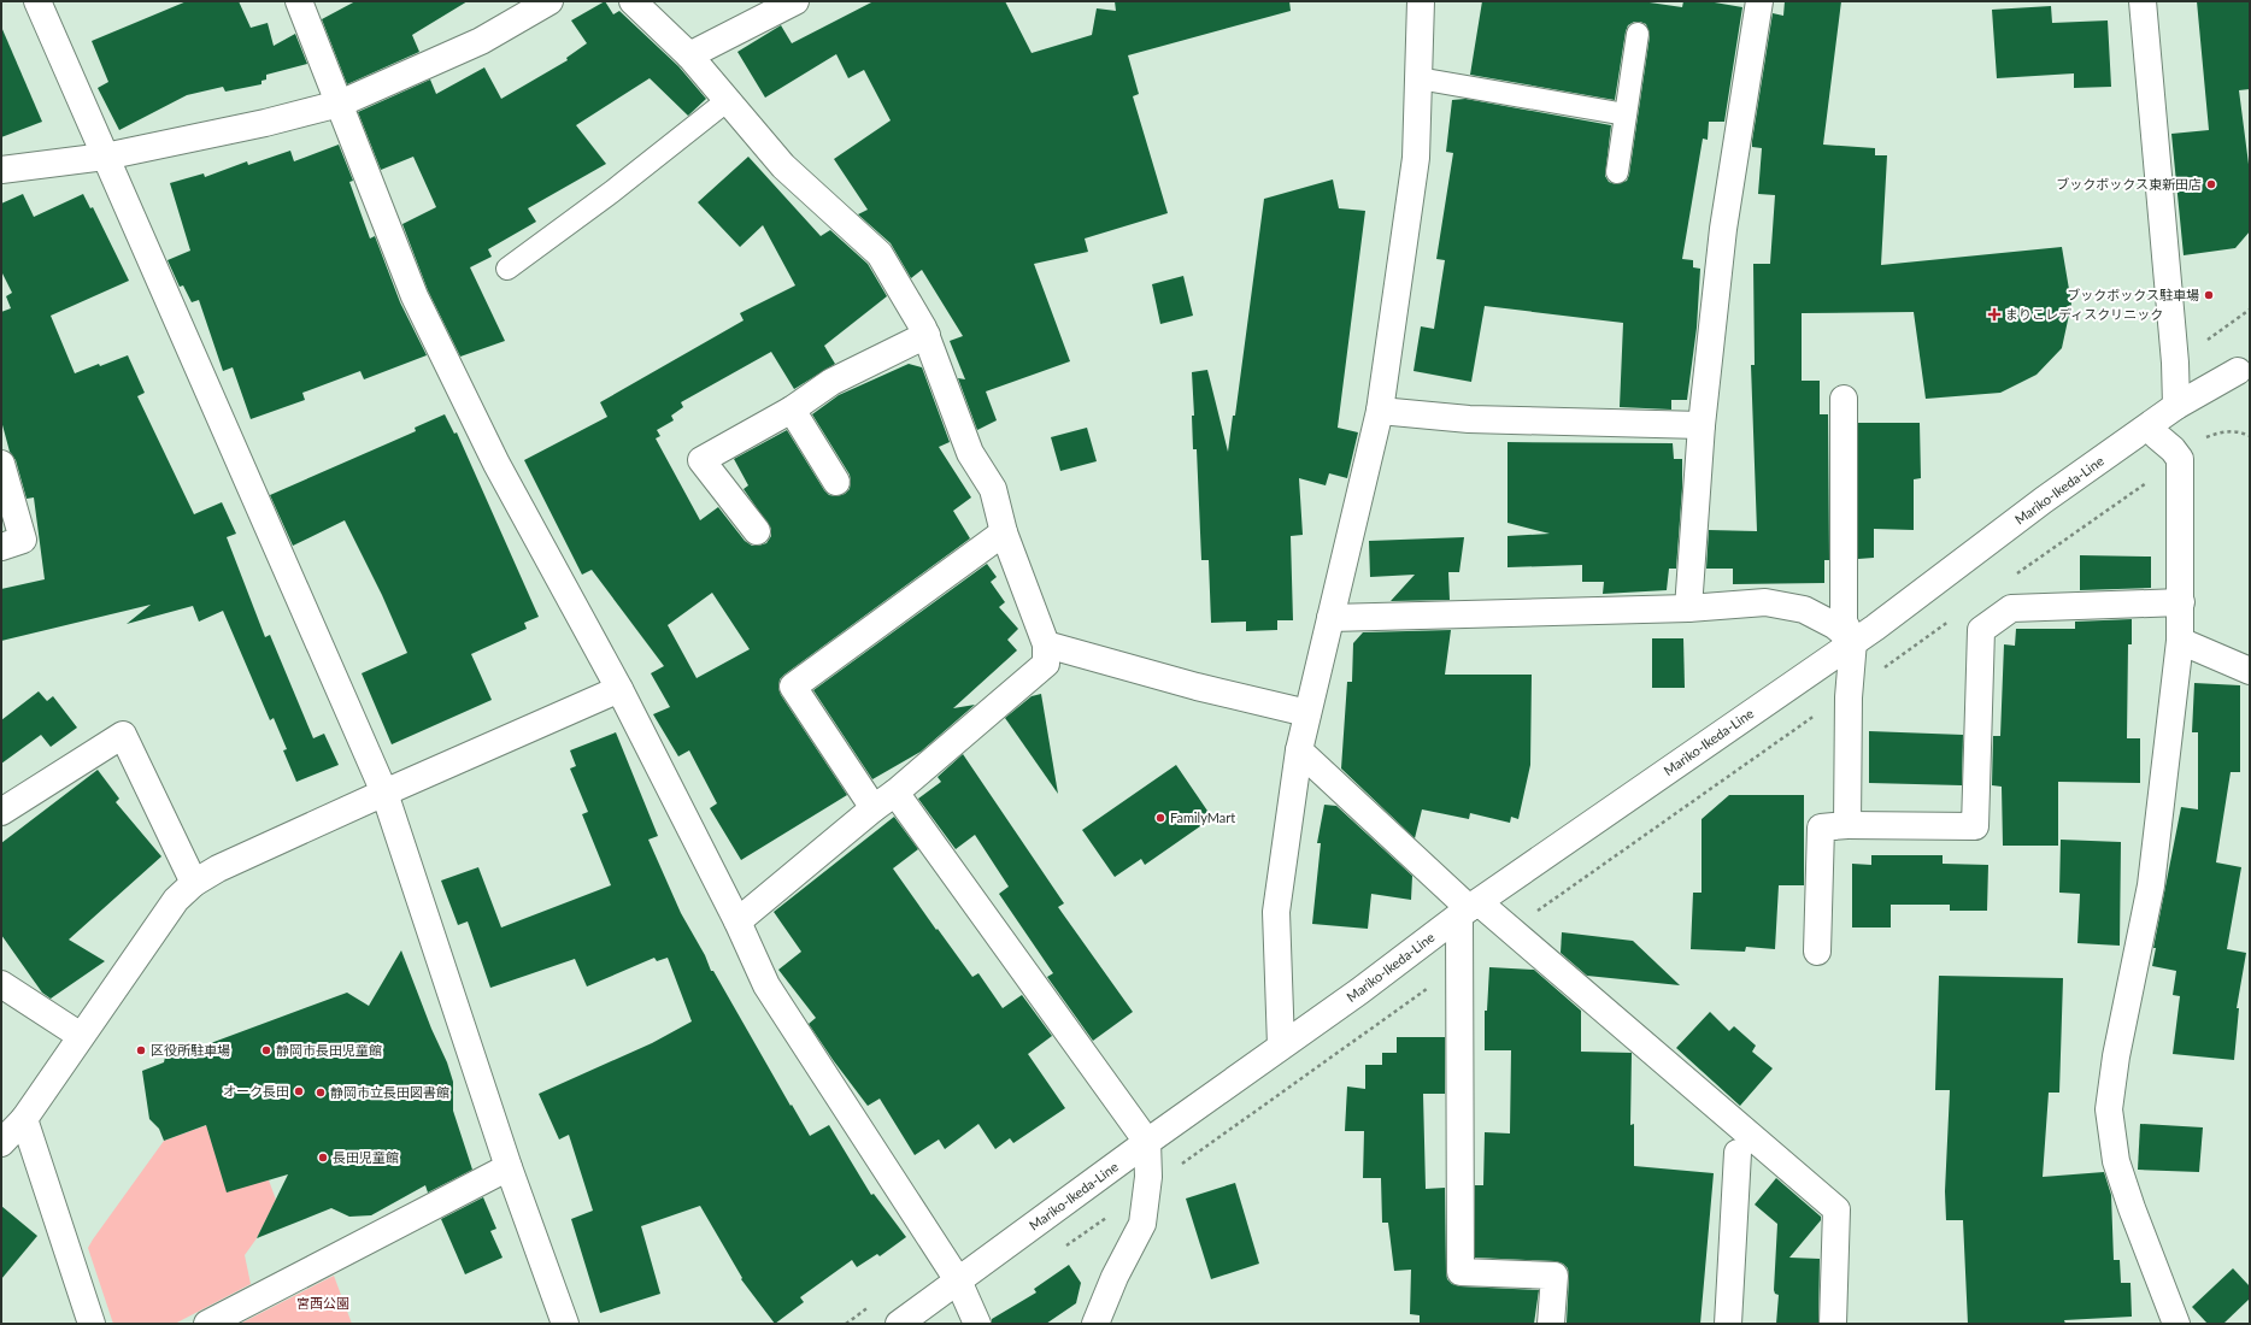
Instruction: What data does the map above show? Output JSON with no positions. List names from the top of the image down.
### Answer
{
  "streets": {
    "street": ["Mariko-Ikeda-Line"]
  },
  "parks": ["宮西公園"],
  "places": {
    "other": [
      "ブックボックス東新田店",
      "ブックボックス駐車場",
      "FamilyMart",
      "区役所駐車場",
      "静岡市長田児童館",
      "オーク長田",
      "静岡市立長田図書館",
      "長田児童館"
    ],
    "health": ["まりこレディスクリニック"]
  }
}
